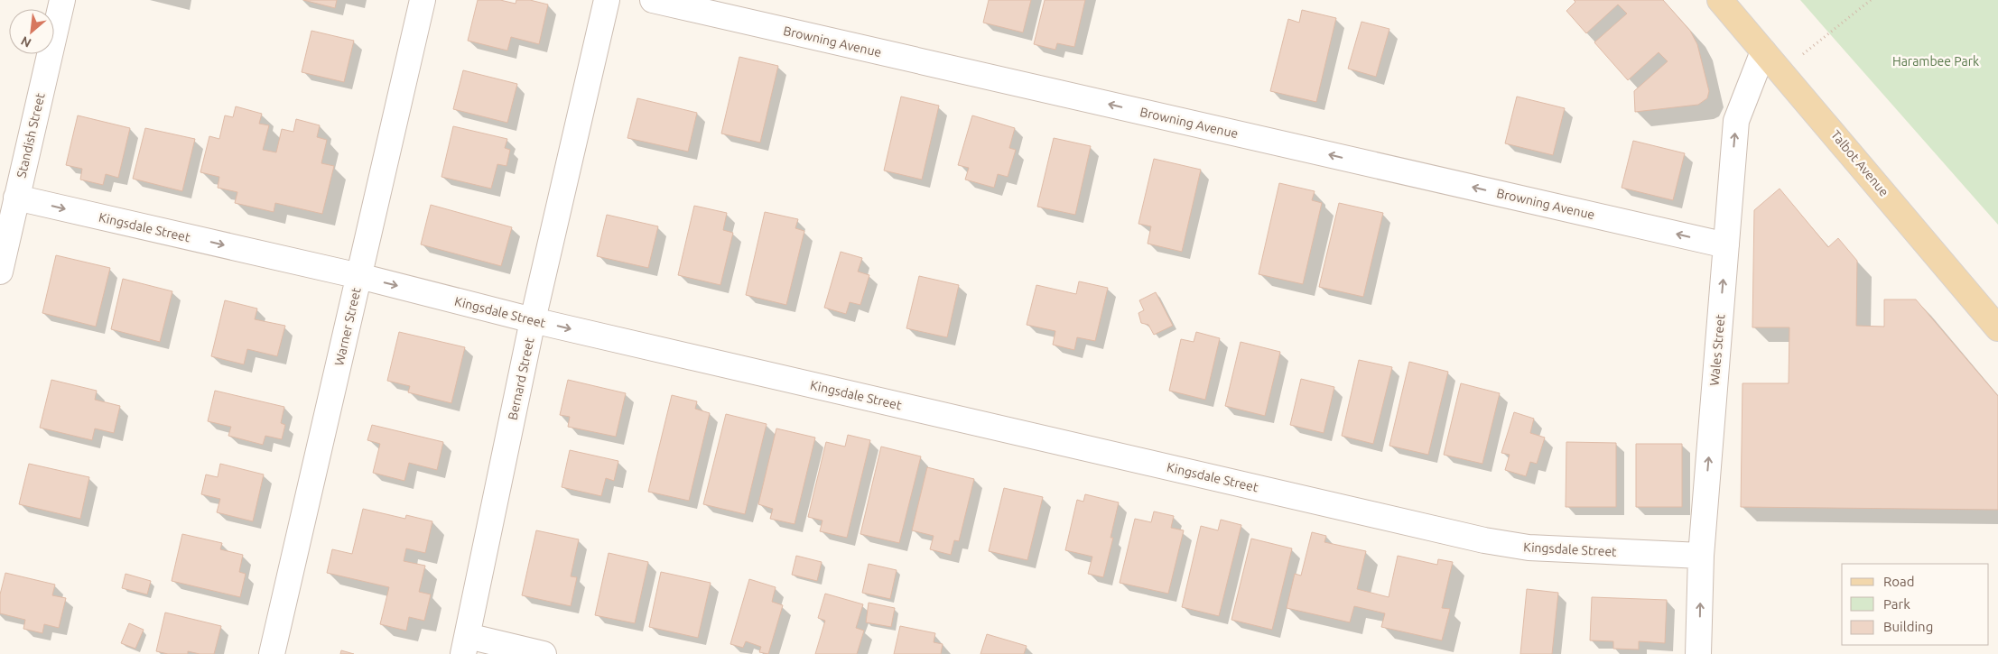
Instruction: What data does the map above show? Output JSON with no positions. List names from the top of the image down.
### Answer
{
  "streets": {
    "main road": ["Talbot Avenue"],
    "street": [
      "Browning Avenue",
      "Standish Street",
      "Kingsdale Street",
      "Warner Street",
      "Wales Street",
      "Bernard Street"
    ]
  },
  "crossings": [
    ["Browning Avenue", "Wales Street"],
    ["Standish Street", "Kingsdale Street"],
    ["Talbot Avenue", "Wales Street"],
    ["Kingsdale Street", "Warner Street"],
    ["Kingsdale Street", "Wales Street"],
    ["Kingsdale Street", "Bernard Street"]
  ],
  "one_way": ["Browning Avenue", "Kingsdale Street", "Wales Street"],
  "parks": ["Harambee Park"],
  "legend": ["Road", "Park", "Building"],
  "north": "bottom left"
}
